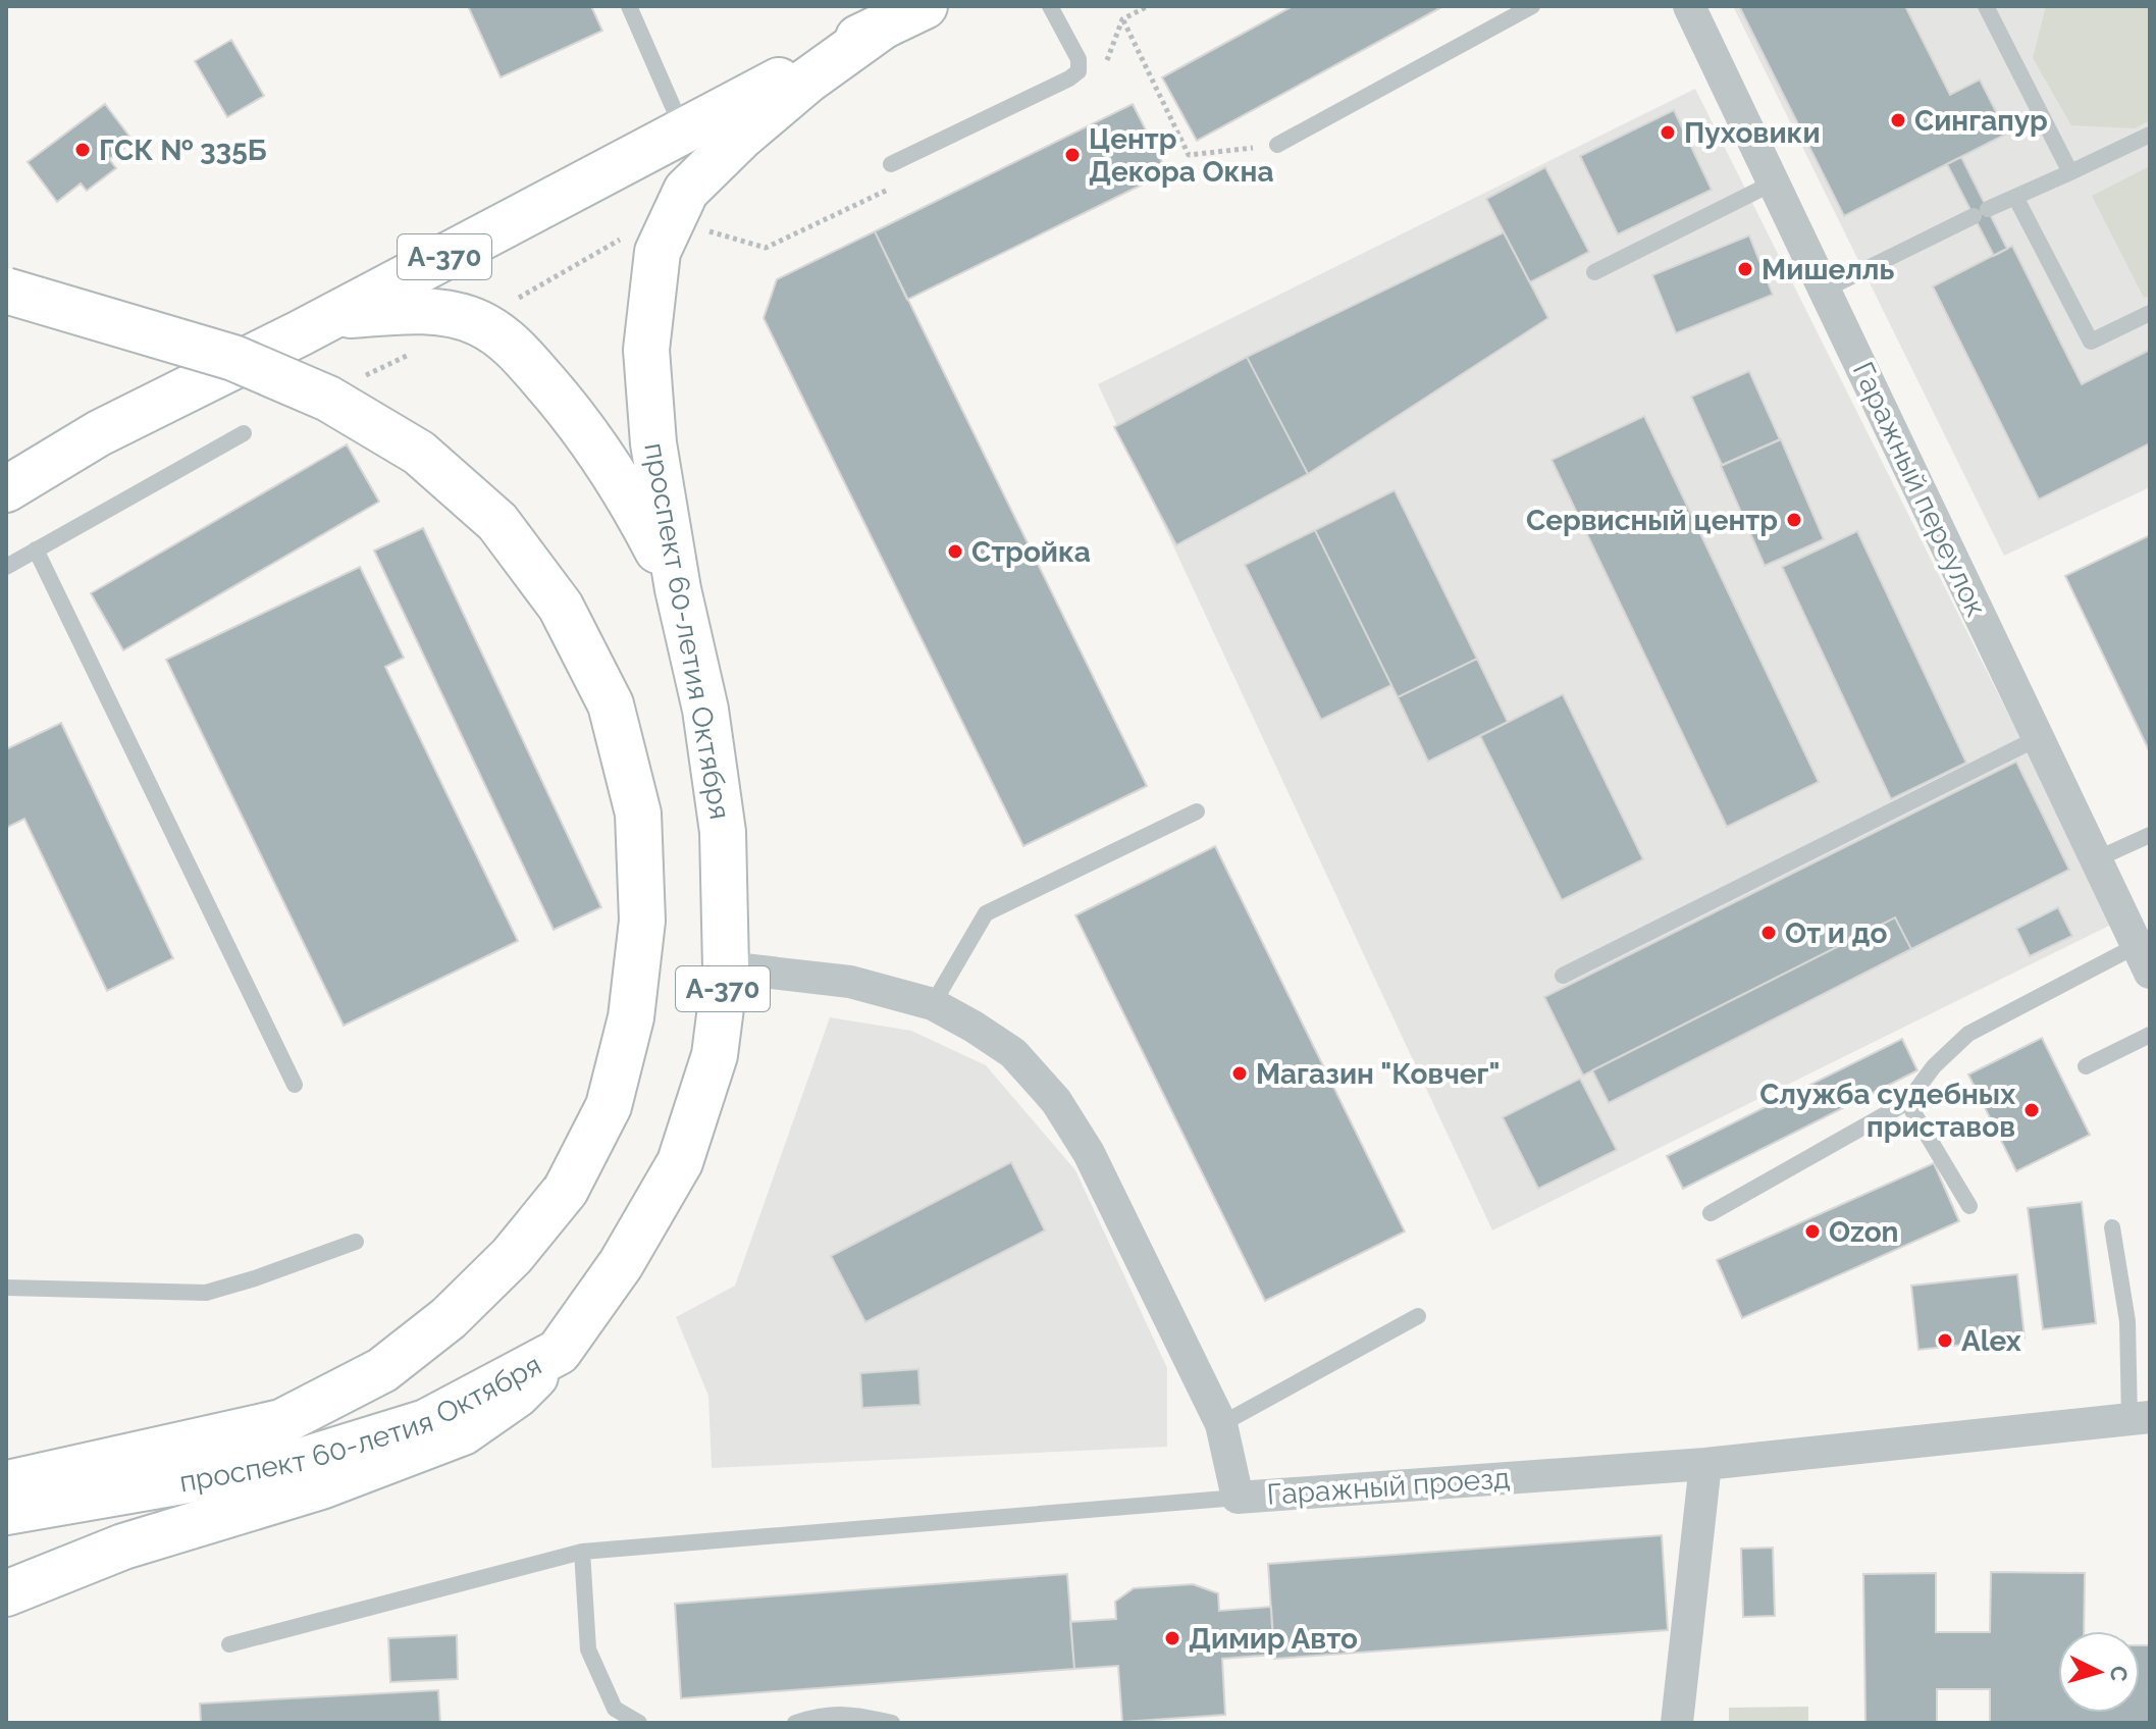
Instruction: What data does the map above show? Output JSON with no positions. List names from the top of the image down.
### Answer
{
  "streets": {
    "main road": ["А-370", "проспект 60-летия Октября"],
    "street": ["Гаражный переулок", "Гаражный проезд"]
  },
  "crossings": [
    ["А-370", "проспект 60-летия Октября"],
    ["проспект 60-летия Октября", "Гаражный проезд"]
  ],
  "places": [
    "Сингапур",
    "Пуховики",
    "ГСК № 335Б",
    "Центр Декора Окна",
    "Мишелль",
    "Сервисный центр",
    "Стройка",
    "От и до",
    "Магазин \"Ковчег\"",
    "Служба судебных приставов",
    "Ozon",
    "Alex",
    "Димир Авто"
  ],
  "north": "right"
}
